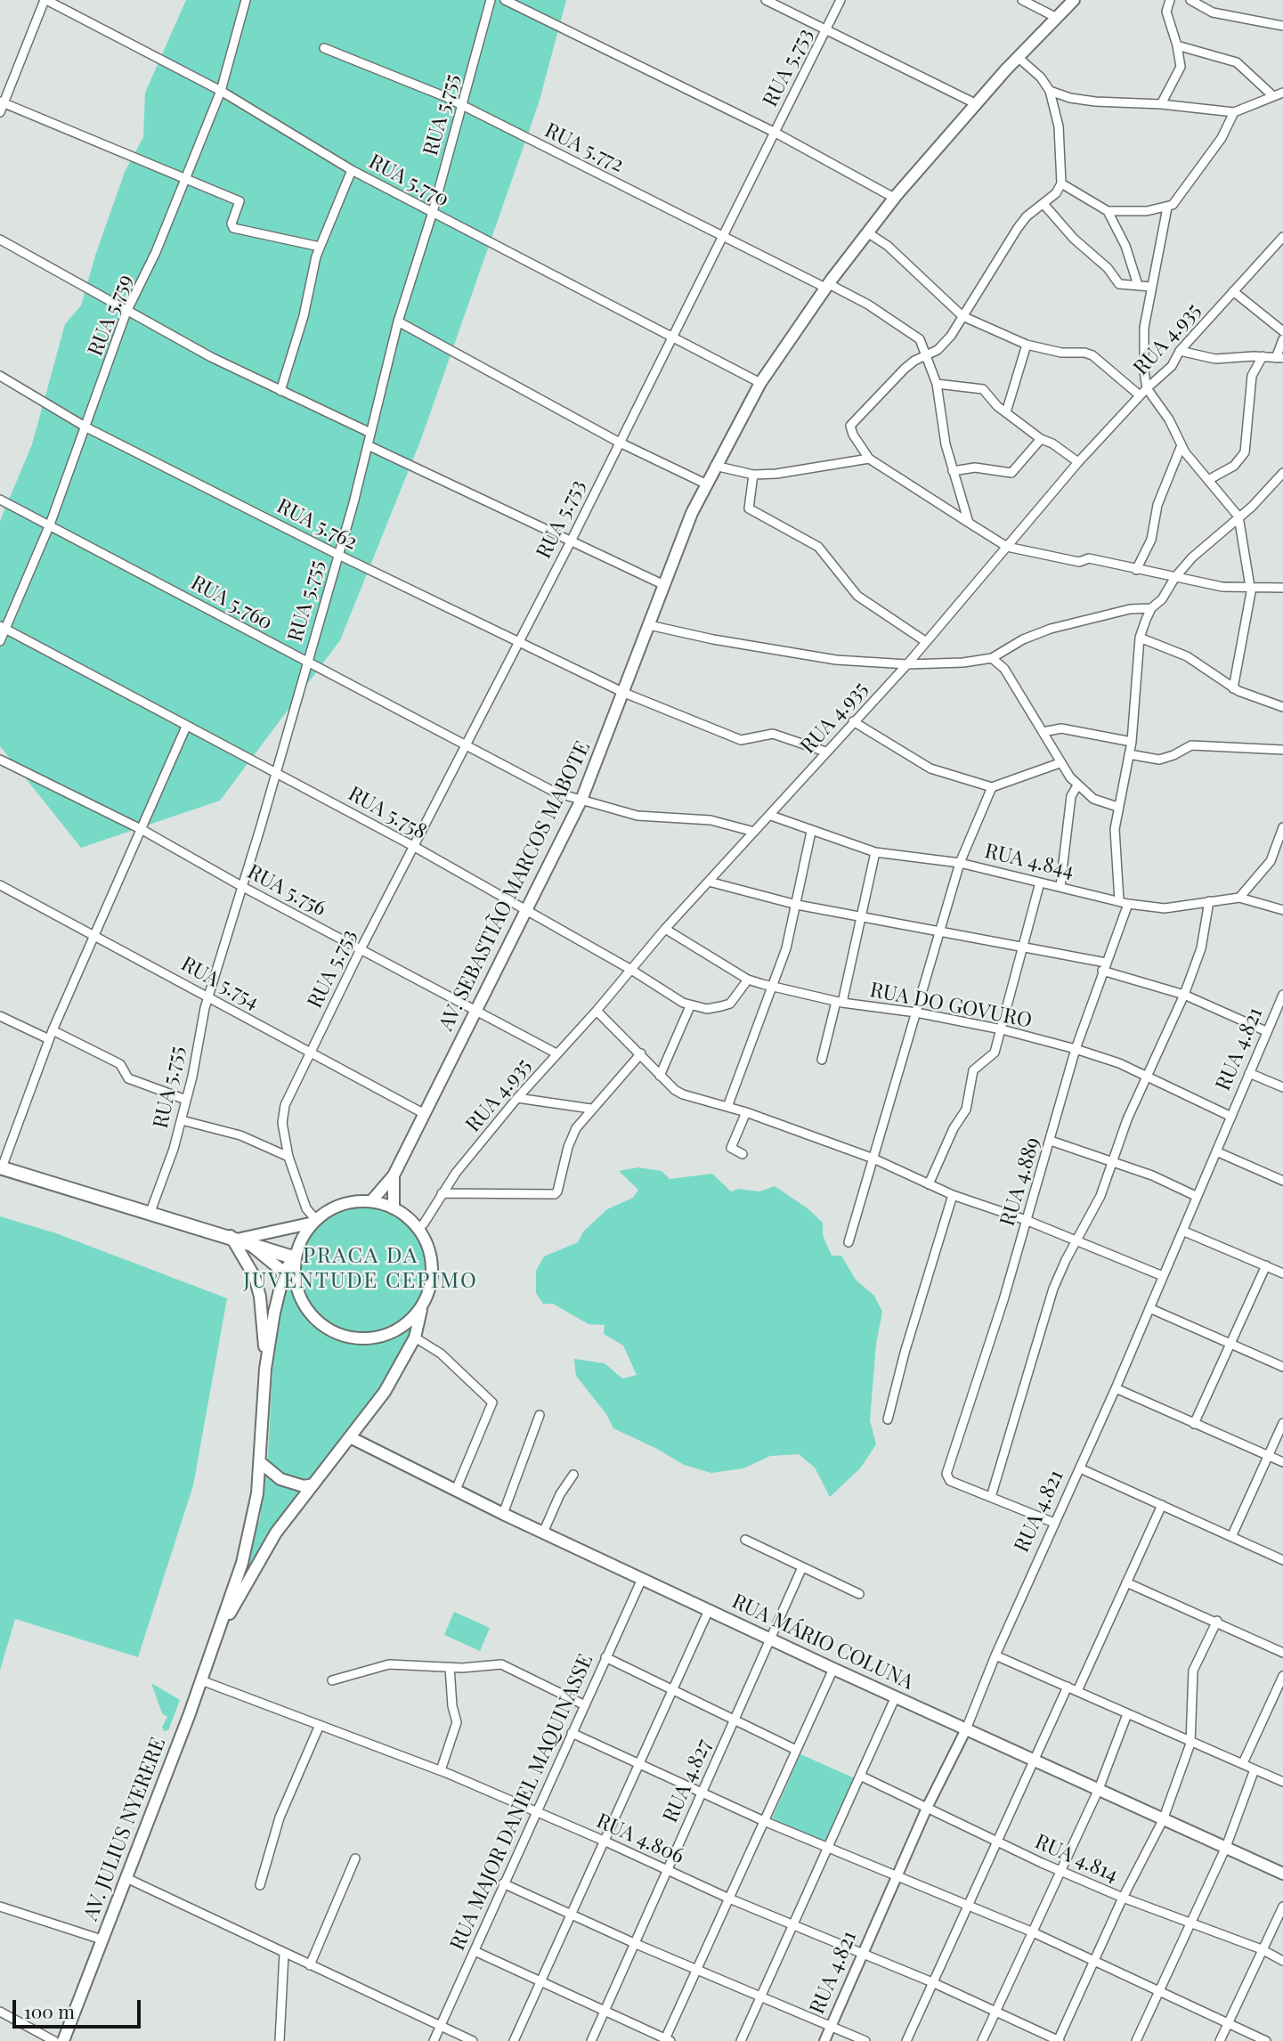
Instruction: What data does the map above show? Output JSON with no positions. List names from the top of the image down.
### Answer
{
  "streets": {
    "main road": ["AV. SEBASTIÃO MARCOS MABOTE", "RUA MÁRIO COLUNA", "AV. JULIUS NYERERE"],
    "street": [
      "RUA 5.753",
      "RUA 5.755",
      "RUA 5.772",
      "RUA 5.770",
      "RUA 5.759",
      "RUA 4.935",
      "RUA 5.762",
      "RUA 5.760",
      "RUA 5.758",
      "RUA 4.844",
      "RUA 5.756",
      "RUA 5.754",
      "RUA DO GOVURO",
      "RUA 4.821",
      "RUA 4.889",
      "RUA 4.827",
      "RUA MAJOR DANIEL MAQUINASSE",
      "RUA 4.806",
      "RUA 4.814"
    ]
  },
  "crossings": [
    ["RUA 5.753", "RUA 5.772"],
    ["RUA 5.753", "RUA 5.770"],
    ["RUA 5.753", "RUA 4.935"],
    ["RUA 5.753", "RUA 5.762"],
    ["RUA 5.753", "RUA 5.760"],
    ["RUA 5.753", "RUA 5.758"],
    ["RUA 5.753", "AV. SEBASTIÃO MARCOS MABOTE"],
    ["RUA 5.753", "RUA 5.756"],
    ["RUA 5.753", "RUA 5.754"],
    ["RUA 5.753", "AV. JULIUS NYERERE"],
    ["RUA 5.755", "RUA 5.772"],
    ["RUA 5.755", "RUA 5.770"],
    ["RUA 5.755", "RUA 5.762"],
    ["RUA 5.755", "RUA 5.760"],
    ["RUA 5.755", "RUA 5.758"],
    ["RUA 5.755", "RUA 5.756"],
    ["RUA 5.755", "RUA 5.754"],
    ["RUA 5.772", "AV. SEBASTIÃO MARCOS MABOTE"],
    ["RUA 5.770", "RUA 5.759"],
    ["RUA 5.770", "AV. SEBASTIÃO MARCOS MABOTE"],
    ["RUA 5.759", "RUA 5.762"],
    ["RUA 5.759", "RUA 5.760"],
    ["RUA 5.759", "RUA 5.758"],
    ["RUA 4.935", "RUA 5.762"],
    ["RUA 4.935", "RUA 5.760"],
    ["RUA 4.935", "RUA 5.758"],
    ["RUA 4.935", "RUA 4.844"],
    ["RUA 4.935", "AV. SEBASTIÃO MARCOS MABOTE"],
    ["RUA 4.935", "RUA 5.756"],
    ["RUA 4.935", "RUA DO GOVURO"],
    ["RUA 4.935", "AV. JULIUS NYERERE"],
    ["RUA 5.762", "AV. SEBASTIÃO MARCOS MABOTE"],
    ["RUA 5.760", "AV. SEBASTIÃO MARCOS MABOTE"],
    ["RUA 5.758", "AV. SEBASTIÃO MARCOS MABOTE"],
    ["RUA 4.844", "RUA 4.889"],
    ["AV. SEBASTIÃO MARCOS MABOTE", "RUA 5.756"],
    ["AV. SEBASTIÃO MARCOS MABOTE", "RUA 5.754"],
    ["AV. SEBASTIÃO MARCOS MABOTE", "AV. JULIUS NYERERE"],
    ["RUA DO GOVURO", "RUA 4.821"],
    ["RUA DO GOVURO", "RUA 4.889"],
    ["RUA 4.821", "RUA MÁRIO COLUNA"],
    ["RUA 4.821", "RUA 4.806"],
    ["RUA 4.821", "RUA 4.814"],
    ["RUA MÁRIO COLUNA", "RUA 4.827"],
    ["RUA MÁRIO COLUNA", "RUA MAJOR DANIEL MAQUINASSE"],
    ["RUA MÁRIO COLUNA", "AV. JULIUS NYERERE"],
    ["RUA 4.827", "RUA 4.806"],
    ["RUA MAJOR DANIEL MAQUINASSE", "RUA 4.806"],
    ["AV. JULIUS NYERERE", "RUA 4.806"]
  ],
  "districts": ["PRACA DA JUVENTUDE CEPIMO"],
  "scale_bar": "100 m"
}
